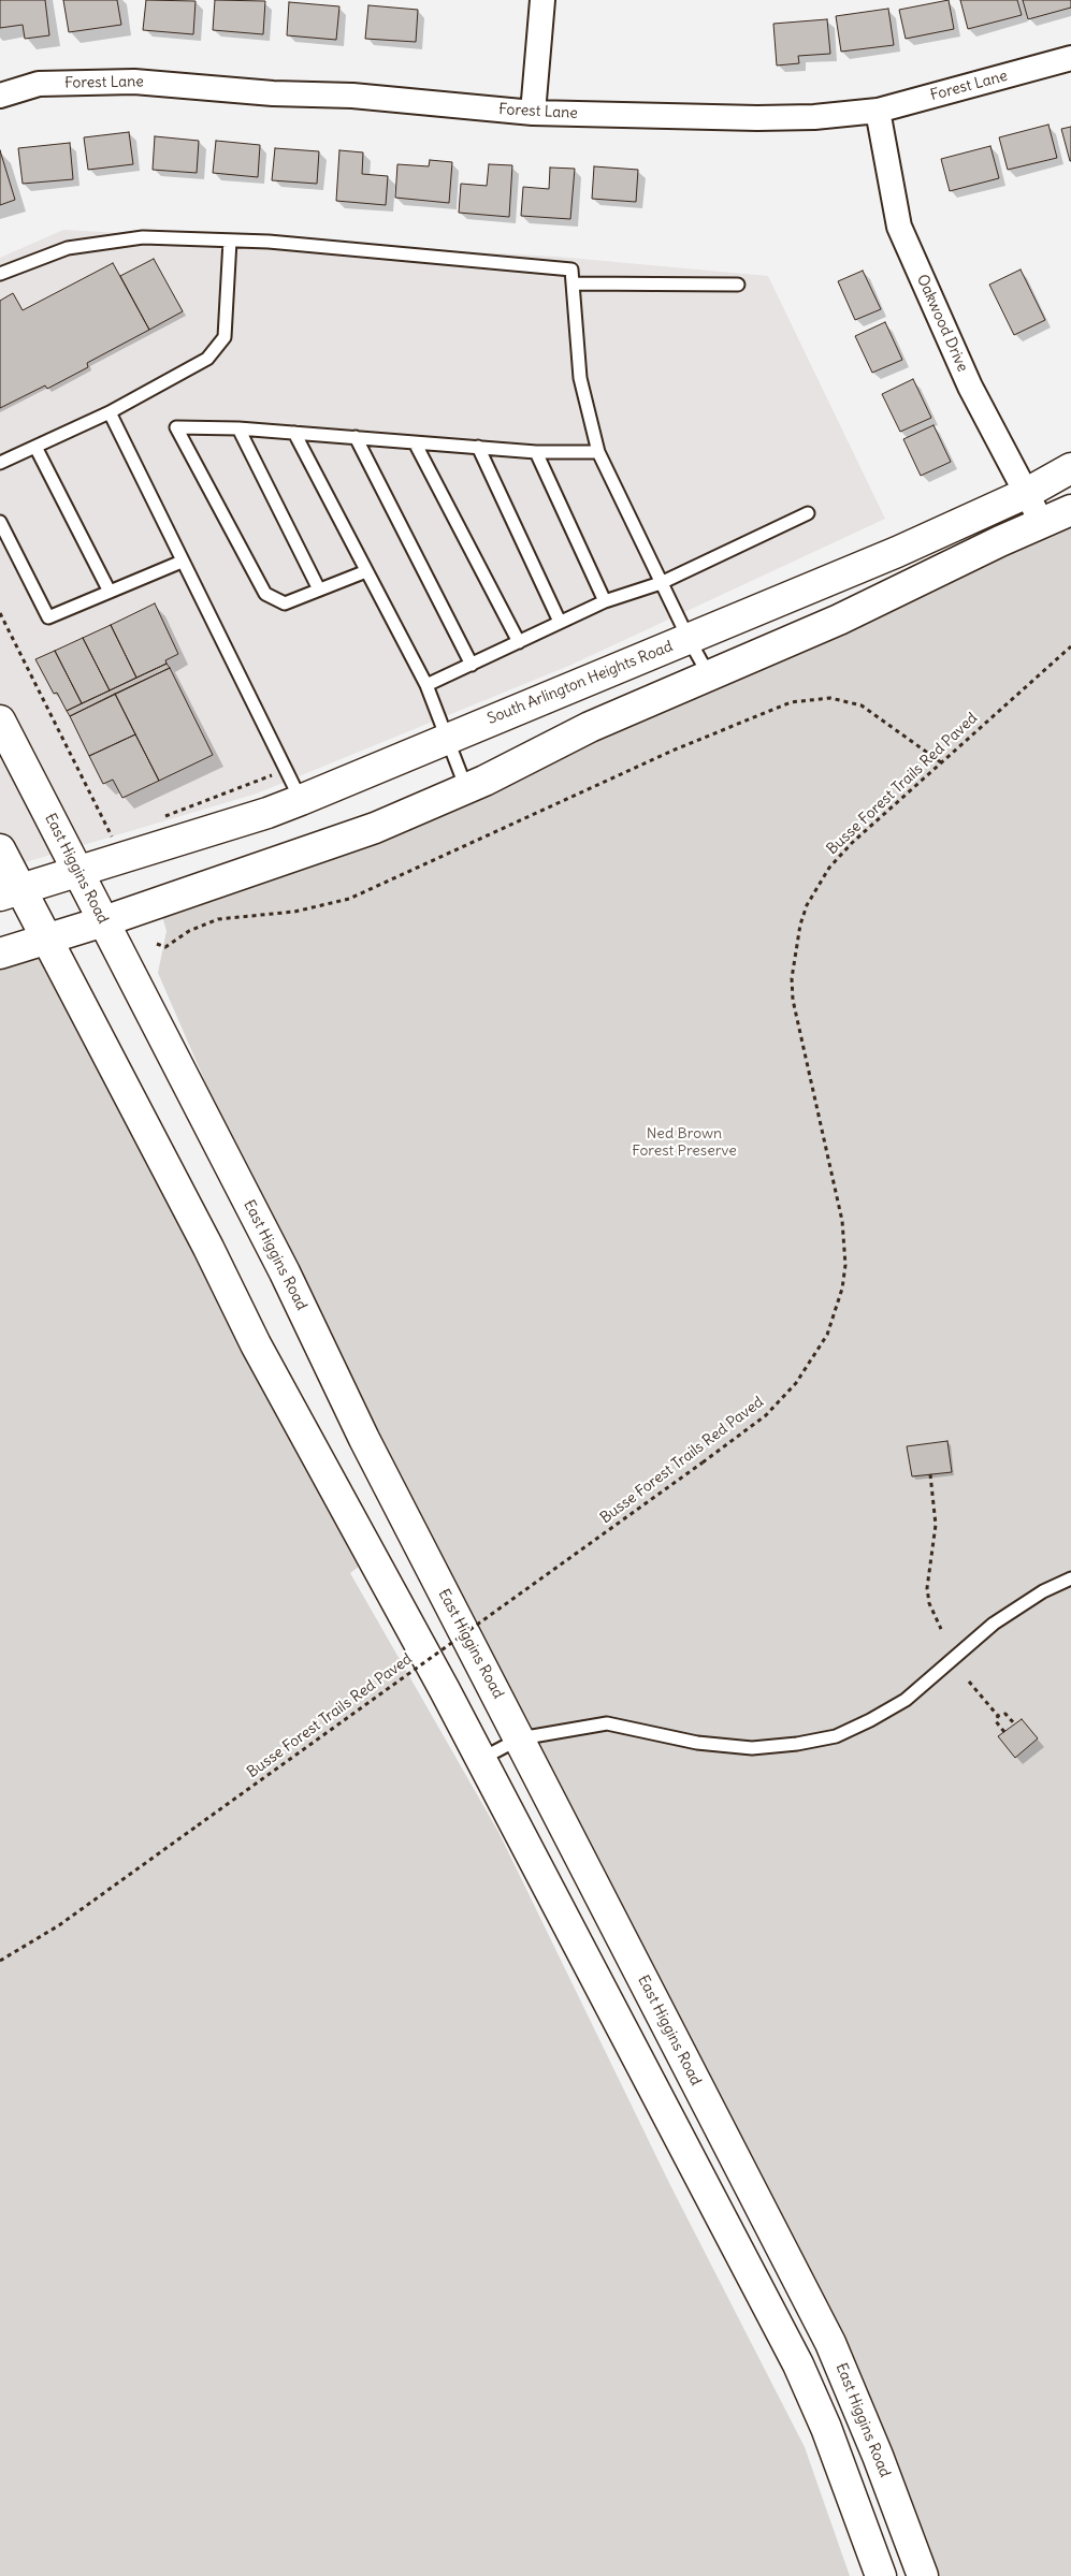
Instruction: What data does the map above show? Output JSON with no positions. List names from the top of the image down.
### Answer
{
  "streets": {
    "main road": ["South Arlington Heights Road", "East Higgins Road"],
    "street": ["Forest Lane", "Oakwood Drive"],
    "path": ["Busse Forest Trails Red Paved"]
  },
  "crossings": [
    ["Forest Lane", "Oakwood Drive"],
    ["Oakwood Drive", "South Arlington Heights Road"],
    ["South Arlington Heights Road", "East Higgins Road"]
  ],
  "parks": ["Ned Brown Forest Preserve"]
}
